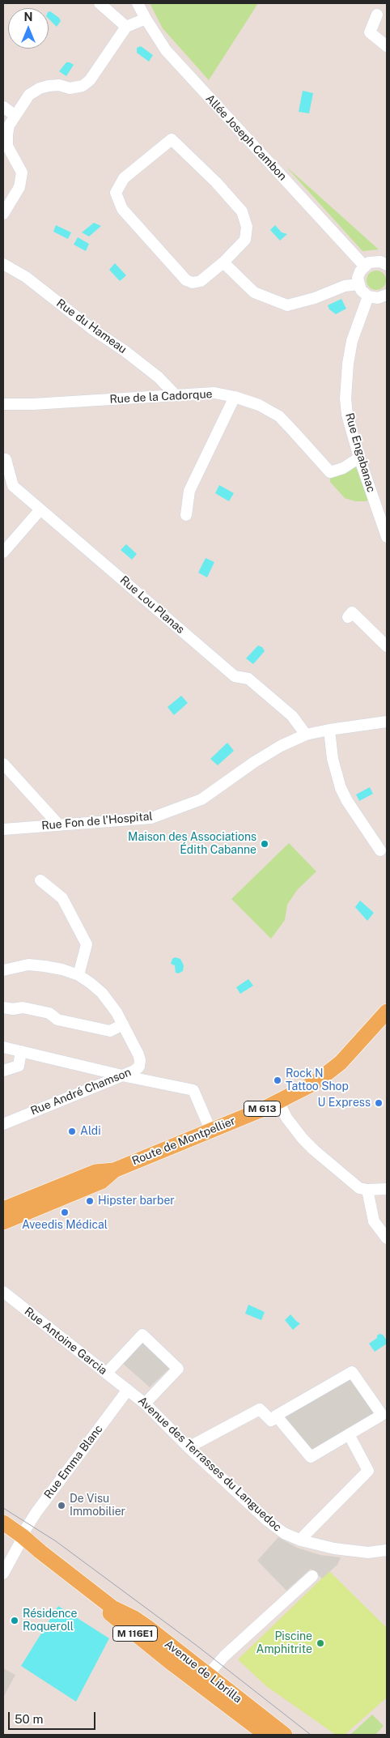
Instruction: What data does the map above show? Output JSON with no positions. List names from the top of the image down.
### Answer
{
  "streets": {
    "main road": [
      "M 613",
      "Route de Montpellier",
      "M 116E1",
      "Avenue de Librilla"
    ],
    "street": [
      "Allée Joseph Cambon",
      "Rue du Hameau",
      "Rue de la Cadorque",
      "Rue Engabanac",
      "Rue Lou Planas",
      "Rue Fon de l'Hospital",
      "Rue André Chamson",
      "Rue Antoine Garcia",
      "Rue Emma Blanc",
      "Avenue des Terrasses du Languedoc"
    ]
  },
  "crossings": [
    ["Rue du Hameau", "Rue de la Cadorque"],
    ["Rue de la Cadorque", "Rue Engabanac"],
    ["Rue Lou Planas", "Rue Fon de l'Hospital"],
    ["Rue Antoine Garcia", "Rue Emma Blanc"],
    ["Rue Antoine Garcia", "Avenue des Terrasses du Languedoc"],
    ["Rue Emma Blanc", "Avenue des Terrasses du Languedoc"],
    ["Rue Emma Blanc", "Avenue de Librilla"],
    ["M 116E1", "Avenue de Librilla"]
  ],
  "places": [
    "Maison des Associations Édith Cabanne",
    "Rock N Tattoo Shop",
    "U Express",
    "Aldi",
    "Hipster barber",
    "Aveedis Médical",
    "De Visu Immobilier",
    "Résidence Roqueroll",
    "Piscine Amphitrite"
  ],
  "scale_bar": "50 m",
  "north": "top"
}
